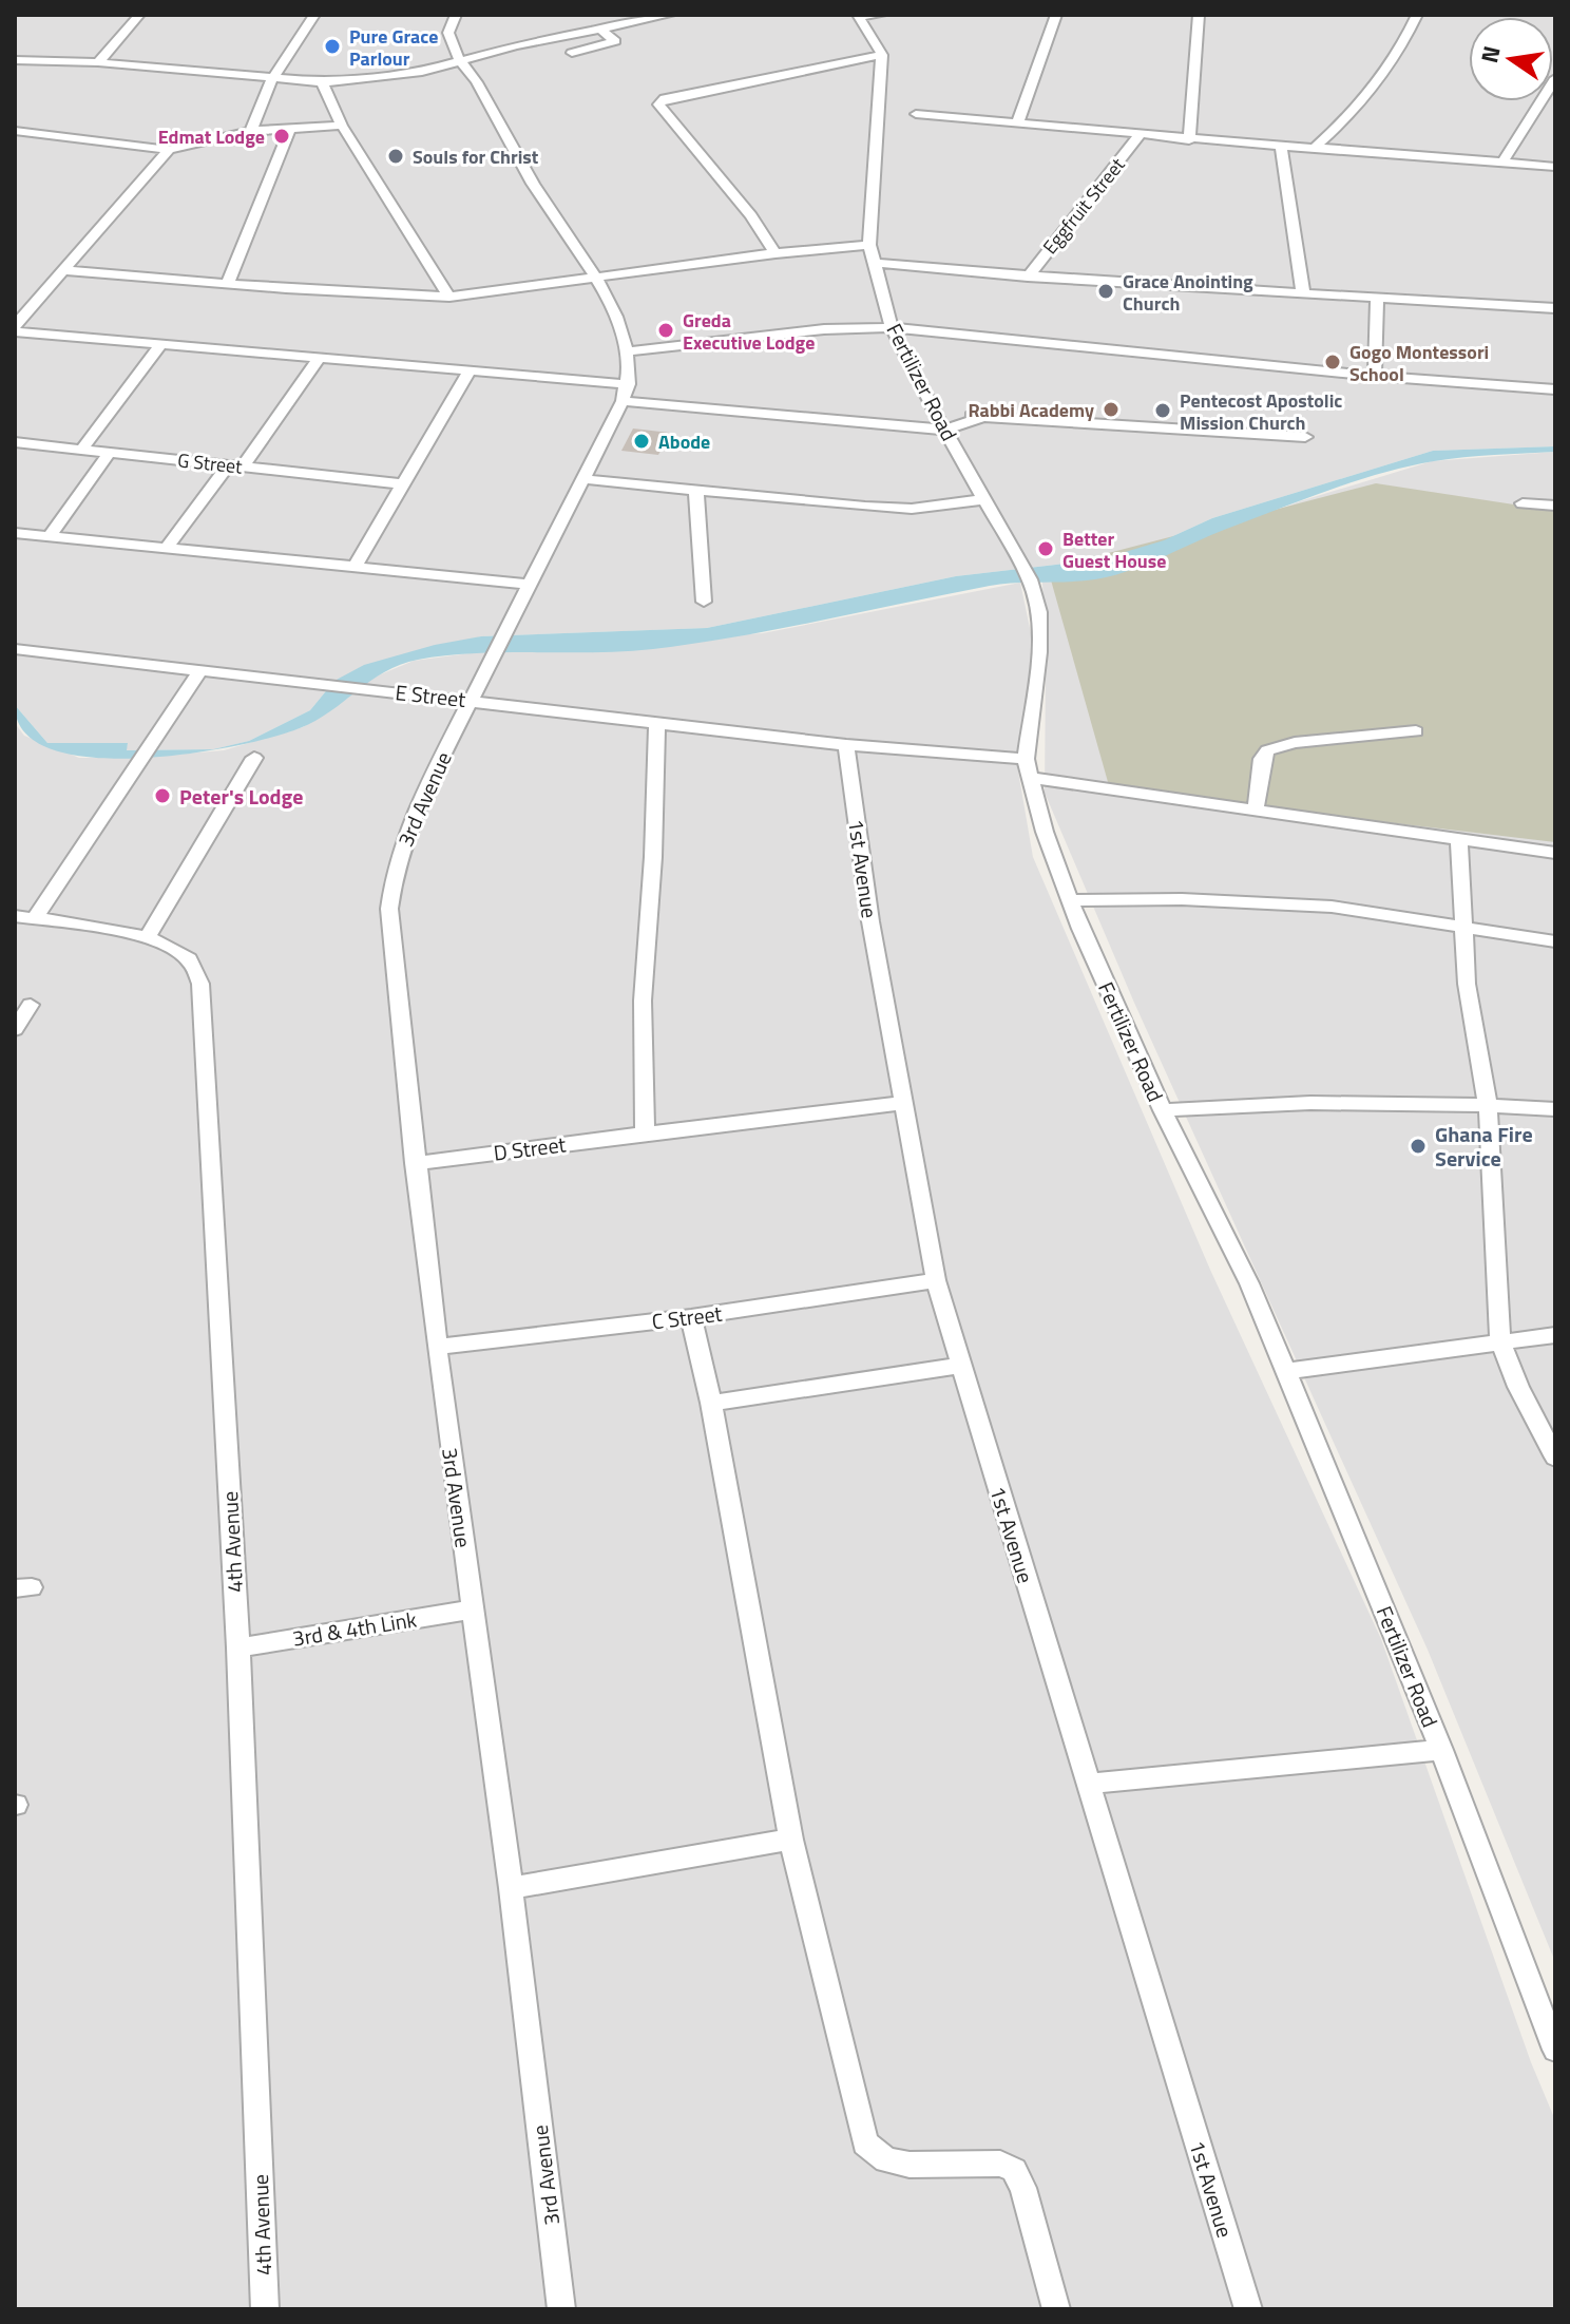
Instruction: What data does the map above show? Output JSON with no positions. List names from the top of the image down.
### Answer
{
  "streets": {
    "street": [
      "Eggfruit Street",
      "Fertilizer Road",
      "G Street",
      "E Street",
      "3rd Avenue",
      "1st Avenue",
      "D Street",
      "C Street",
      "4th Avenue",
      "3rd & 4th Link"
    ]
  },
  "crossings": [
    ["Fertilizer Road", "E Street"],
    ["E Street", "3rd Avenue"],
    ["E Street", "1st Avenue"],
    ["3rd Avenue", "D Street"],
    ["3rd Avenue", "C Street"],
    ["3rd Avenue", "3rd & 4th Link"],
    ["1st Avenue", "D Street"],
    ["1st Avenue", "C Street"],
    ["4th Avenue", "3rd & 4th Link"]
  ],
  "places": [
    "Pure Grace Parlour",
    "Edmat Lodge",
    "Souls for Christ",
    "Grace Anointing Church",
    "Greda Executive Lodge",
    "Gogo Montessori School",
    "Rabbi Academy",
    "Pentecost Apostolic Mission Church",
    "Abode",
    "Better Guest House",
    "Peter's Lodge",
    "Ghana Fire Service"
  ],
  "north": "left"
}
